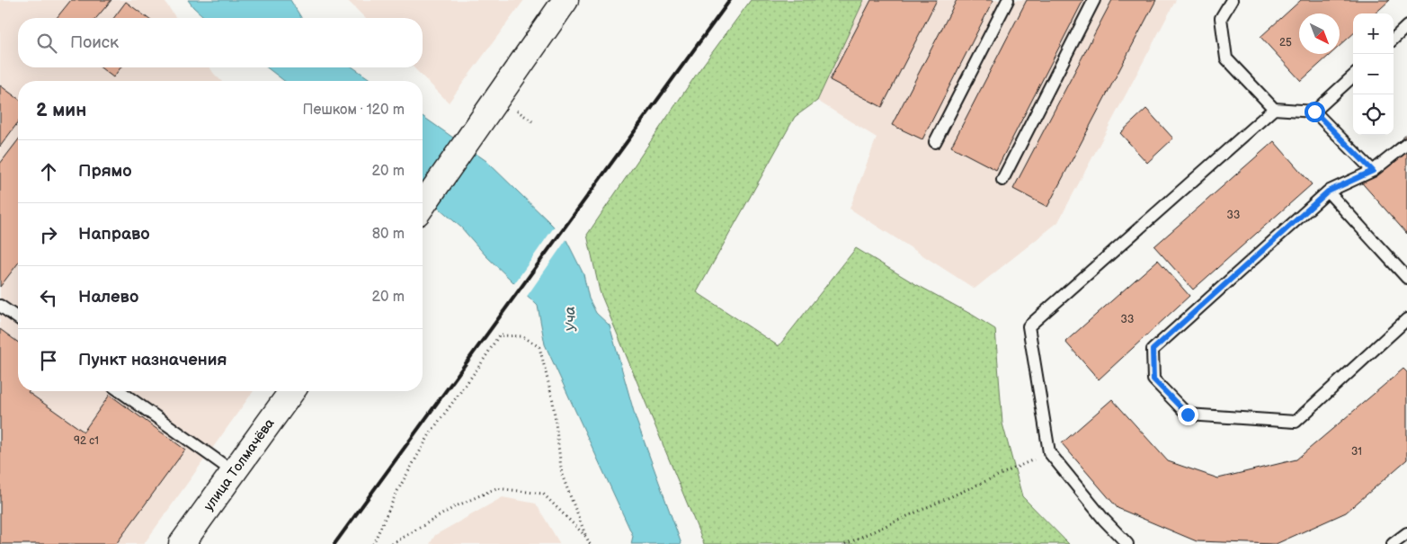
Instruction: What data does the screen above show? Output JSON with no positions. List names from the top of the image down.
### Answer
{
  "streets": {
    "street": ["улица Толмачёва"]
  },
  "water": ["Уча"],
  "house_numbers": [
    "25",
    "33",
    "33",
    "92 с1",
    "31"
  ],
  "north": "bottom right",
  "page": {
    "map_buttons": ["+", "−"],
    "search": "Поиск",
    "heading": ["2 мин", "Пешком · 120 m"],
    "list": [
      ["Прямо", "20 m"],
      ["Направо", "80 m"],
      ["Налево", "20 m"],
      "Пункт назначения"
    ]
  }
}
